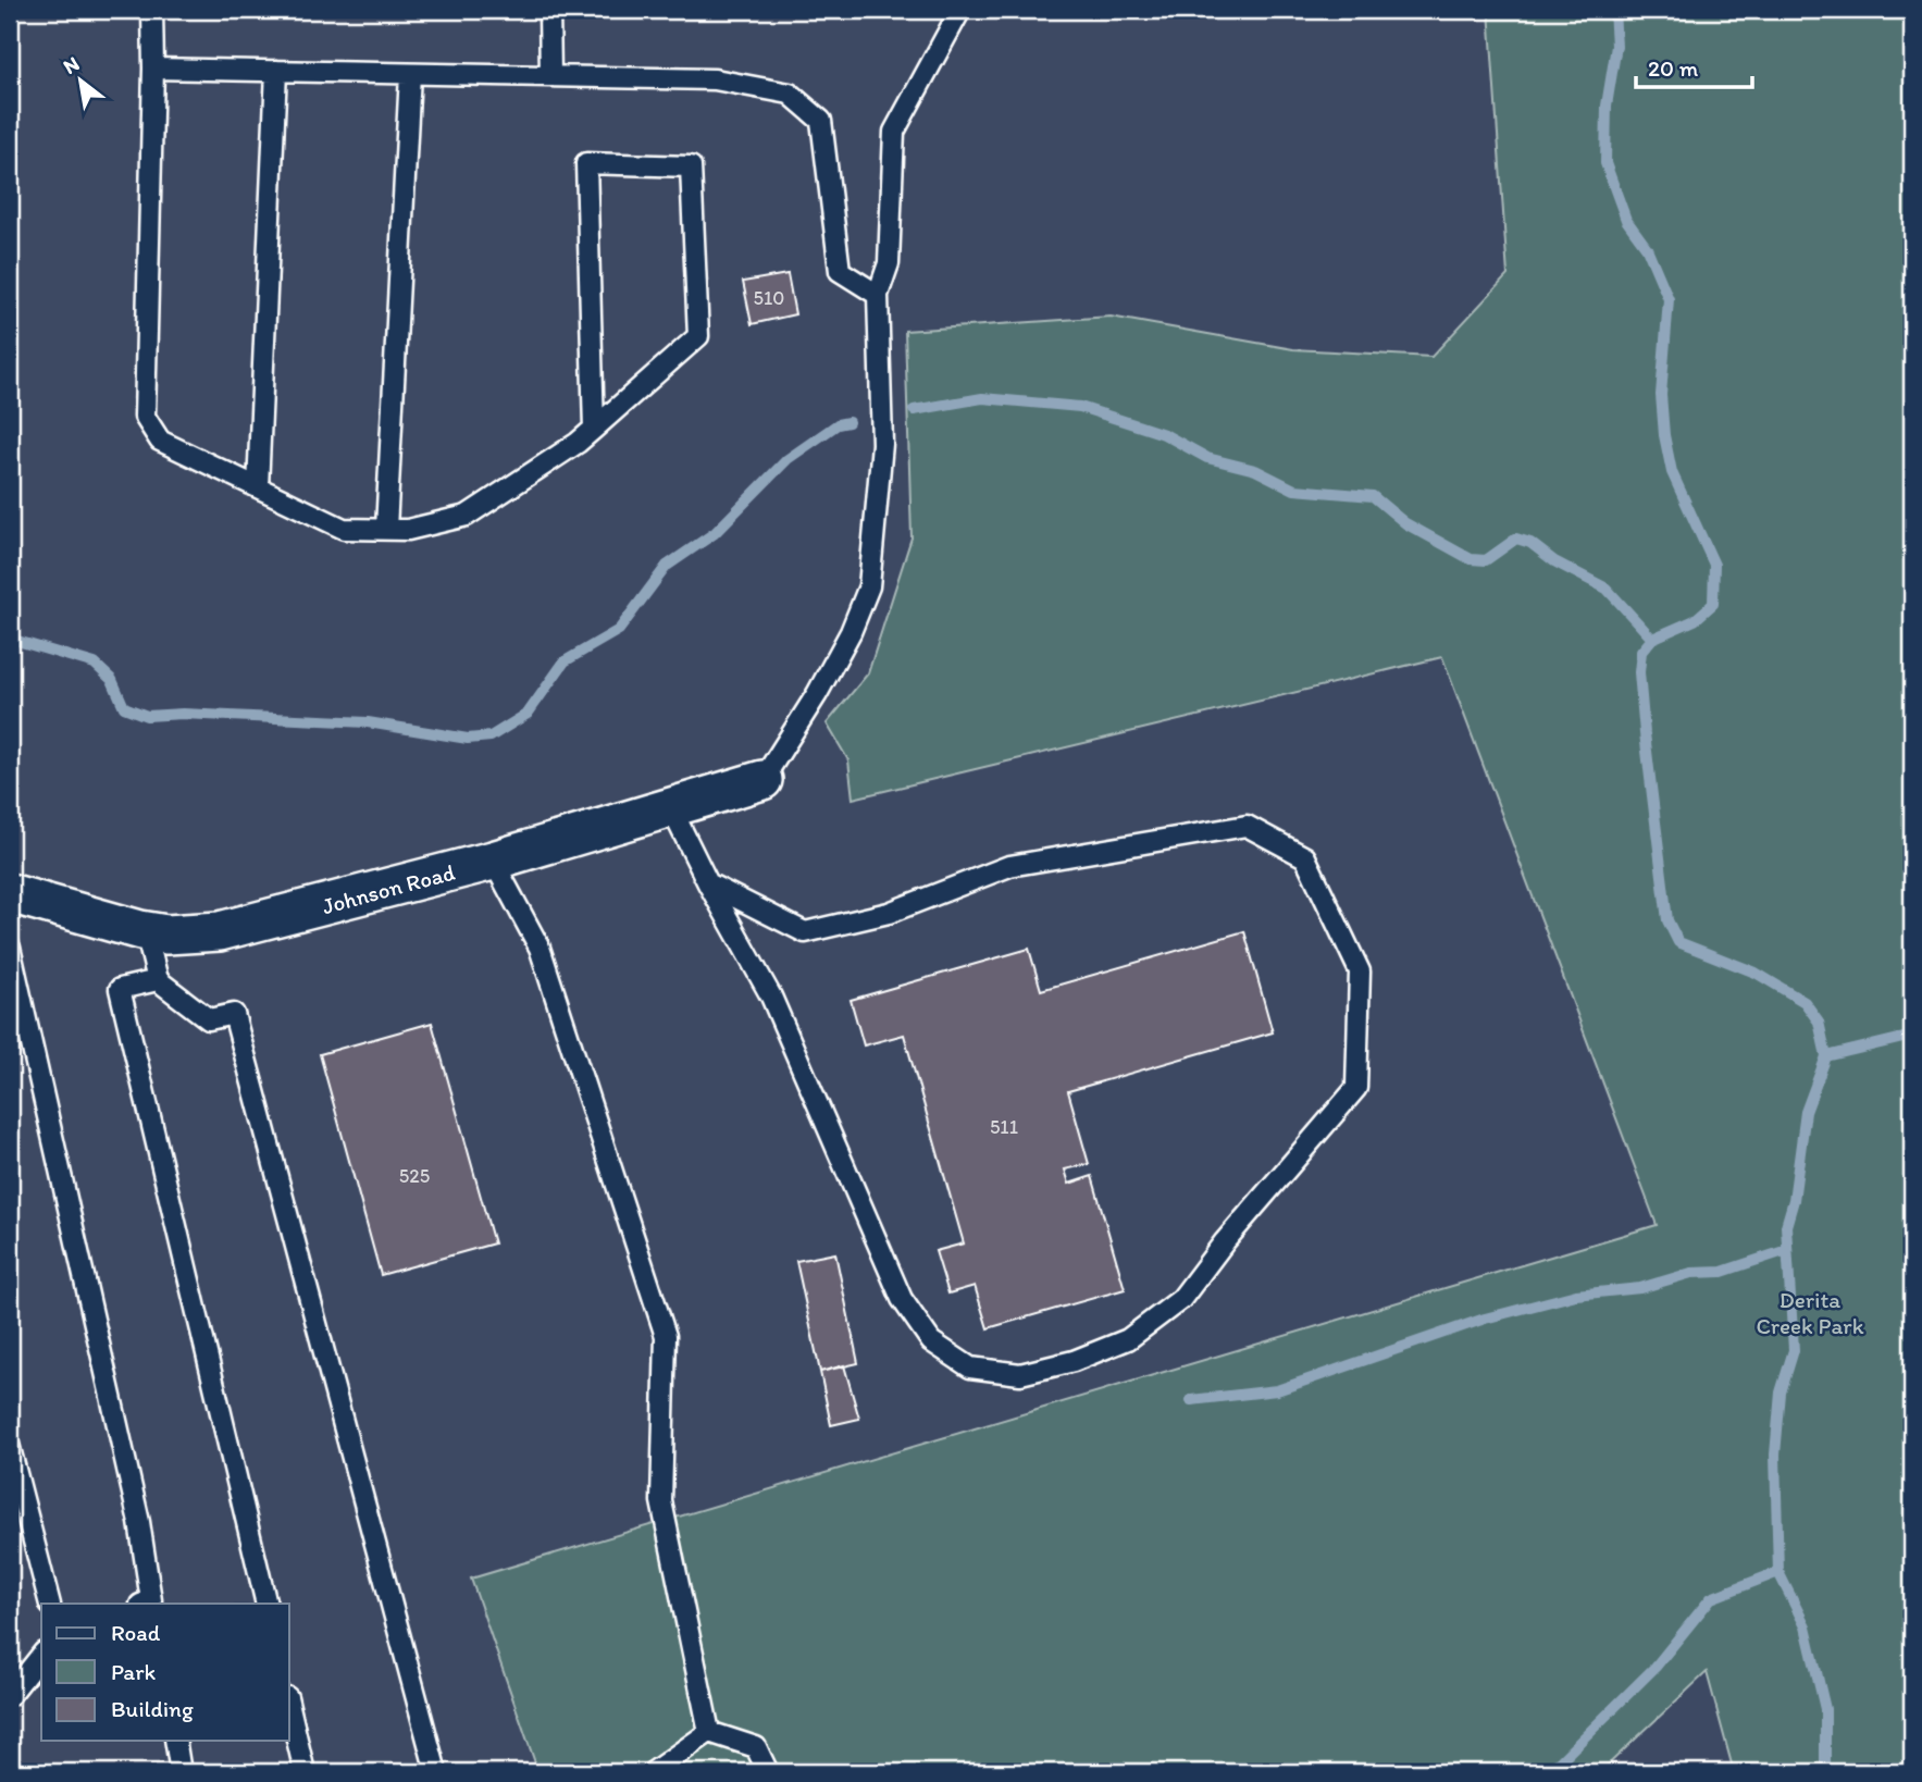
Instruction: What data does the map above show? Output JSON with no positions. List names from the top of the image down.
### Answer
{
  "streets": {
    "street": ["Johnson Road"]
  },
  "parks": ["Derita Creek Park"],
  "house_numbers": ["510", "511", "525"],
  "legend": ["Road", "Park", "Building"],
  "scale_bar": "20 m",
  "north": "top left"
}
